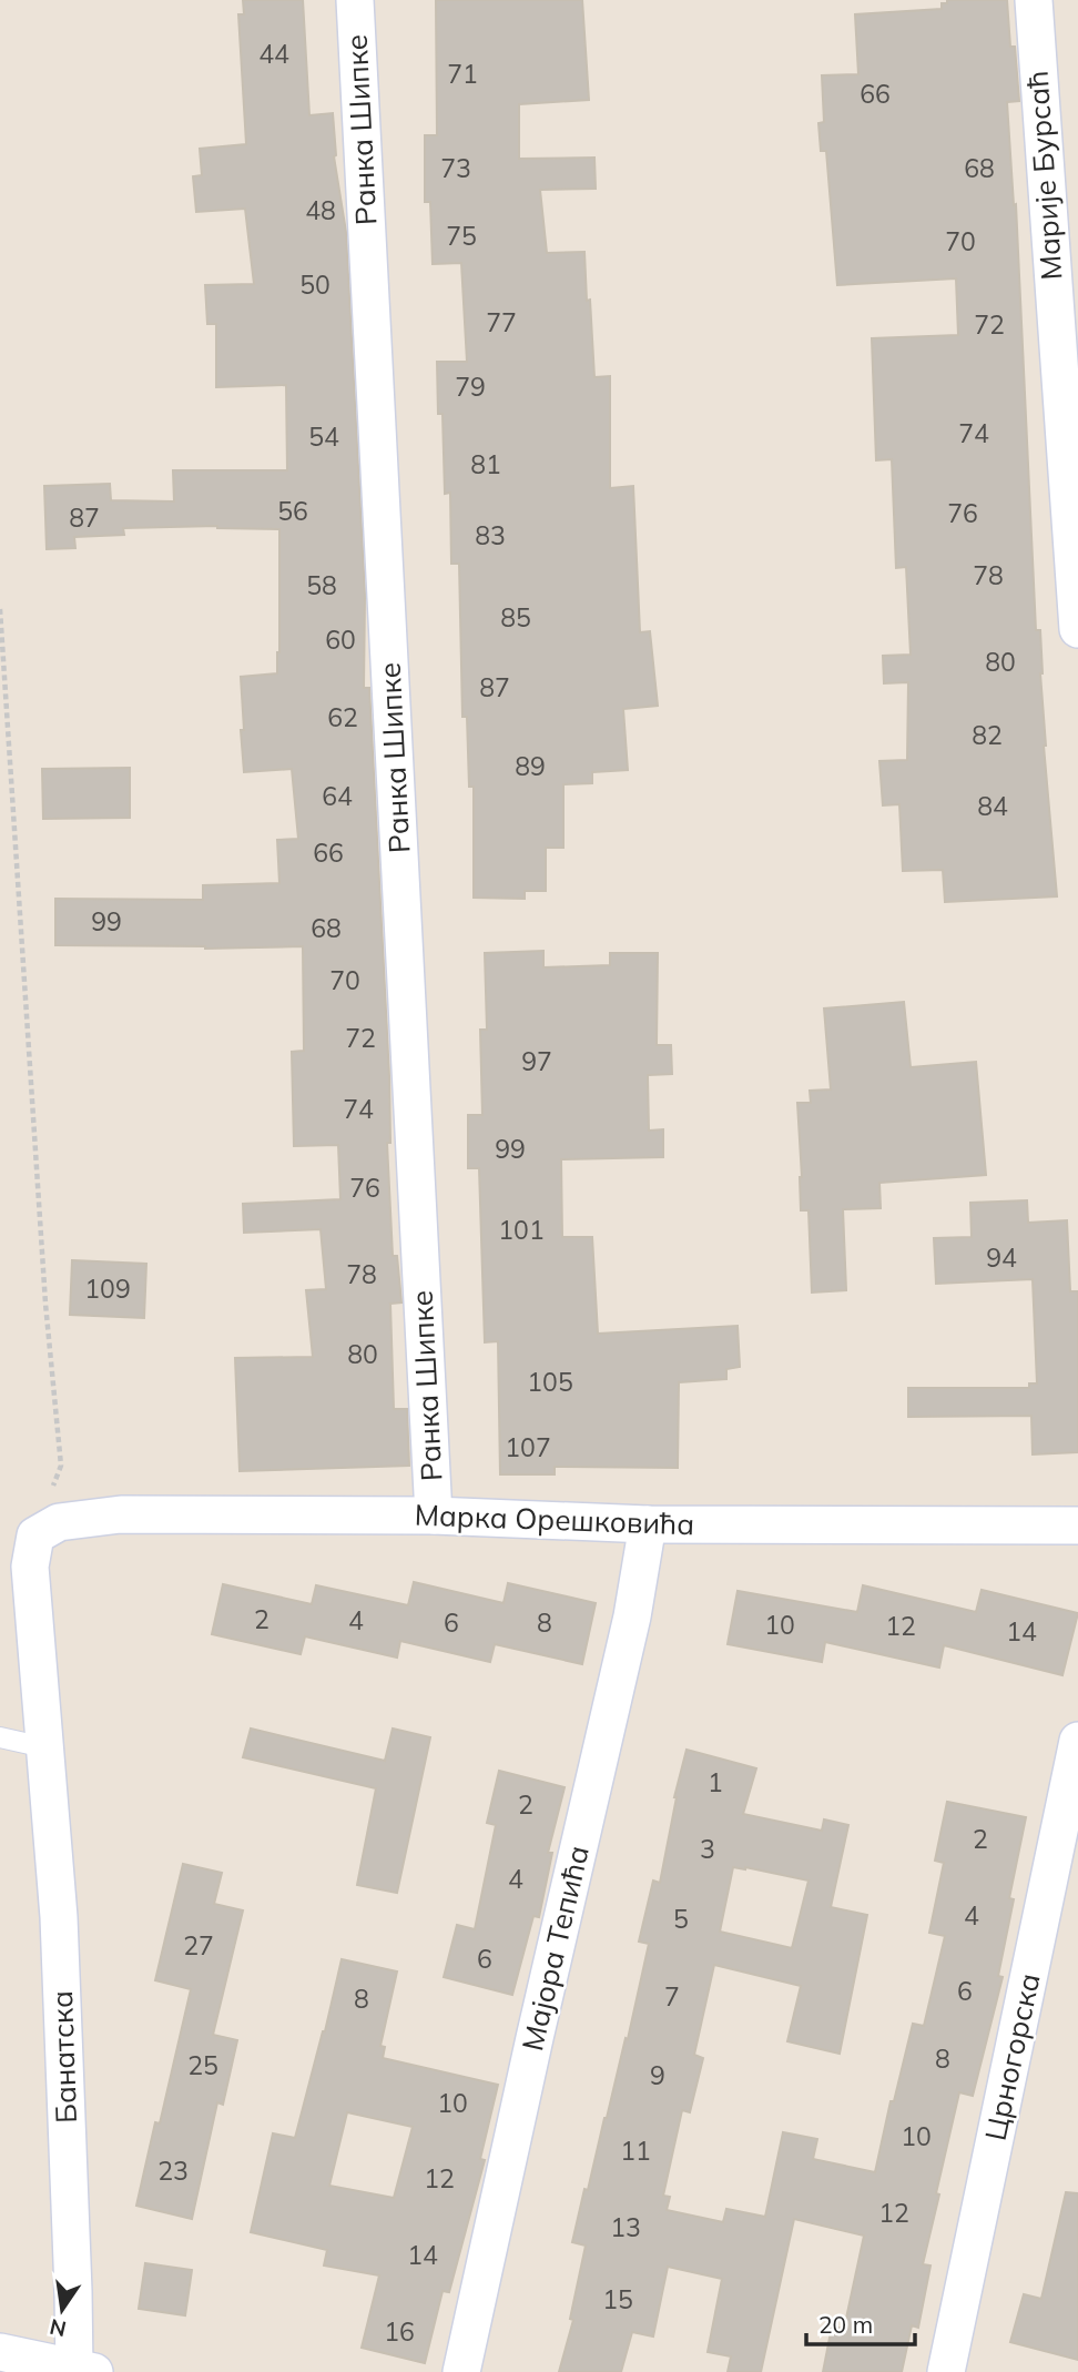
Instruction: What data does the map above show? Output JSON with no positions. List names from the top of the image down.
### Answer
{
  "streets": {
    "street": [
      "Ранка Шипке",
      "Марије Бурсаћ",
      "Марка Орешковића",
      "Мајора Тепића",
      "Банатска",
      "Црногорска"
    ]
  },
  "crossings": [
    ["Ранка Шипке", "Марка Орешковића"],
    ["Марка Орешковића", "Мајора Тепића"],
    ["Марка Орешковића", "Банатска"]
  ],
  "house_numbers": [
    "44",
    "71",
    "66",
    "73",
    "68",
    "48",
    "75",
    "70",
    "50",
    "77",
    "72",
    "79",
    "74",
    "54",
    "81",
    "56",
    "76",
    "87",
    "83",
    "78",
    "58",
    "85",
    "60",
    "80",
    "87",
    "62",
    "82",
    "89",
    "64",
    "84",
    "66",
    "99",
    "68",
    "70",
    "72",
    "97",
    "74",
    "99",
    "76",
    "101",
    "94",
    "78",
    "109",
    "80",
    "105",
    "107",
    "2",
    "4",
    "6",
    "8",
    "10",
    "12",
    "14",
    "1",
    "2",
    "2",
    "3",
    "4",
    "4",
    "5",
    "27",
    "6",
    "6",
    "7",
    "8",
    "8",
    "25",
    "9",
    "10",
    "10",
    "11",
    "23",
    "12",
    "12",
    "13",
    "14",
    "15",
    "16"
  ],
  "scale_bar": "20 m",
  "north": "bottom"
}
